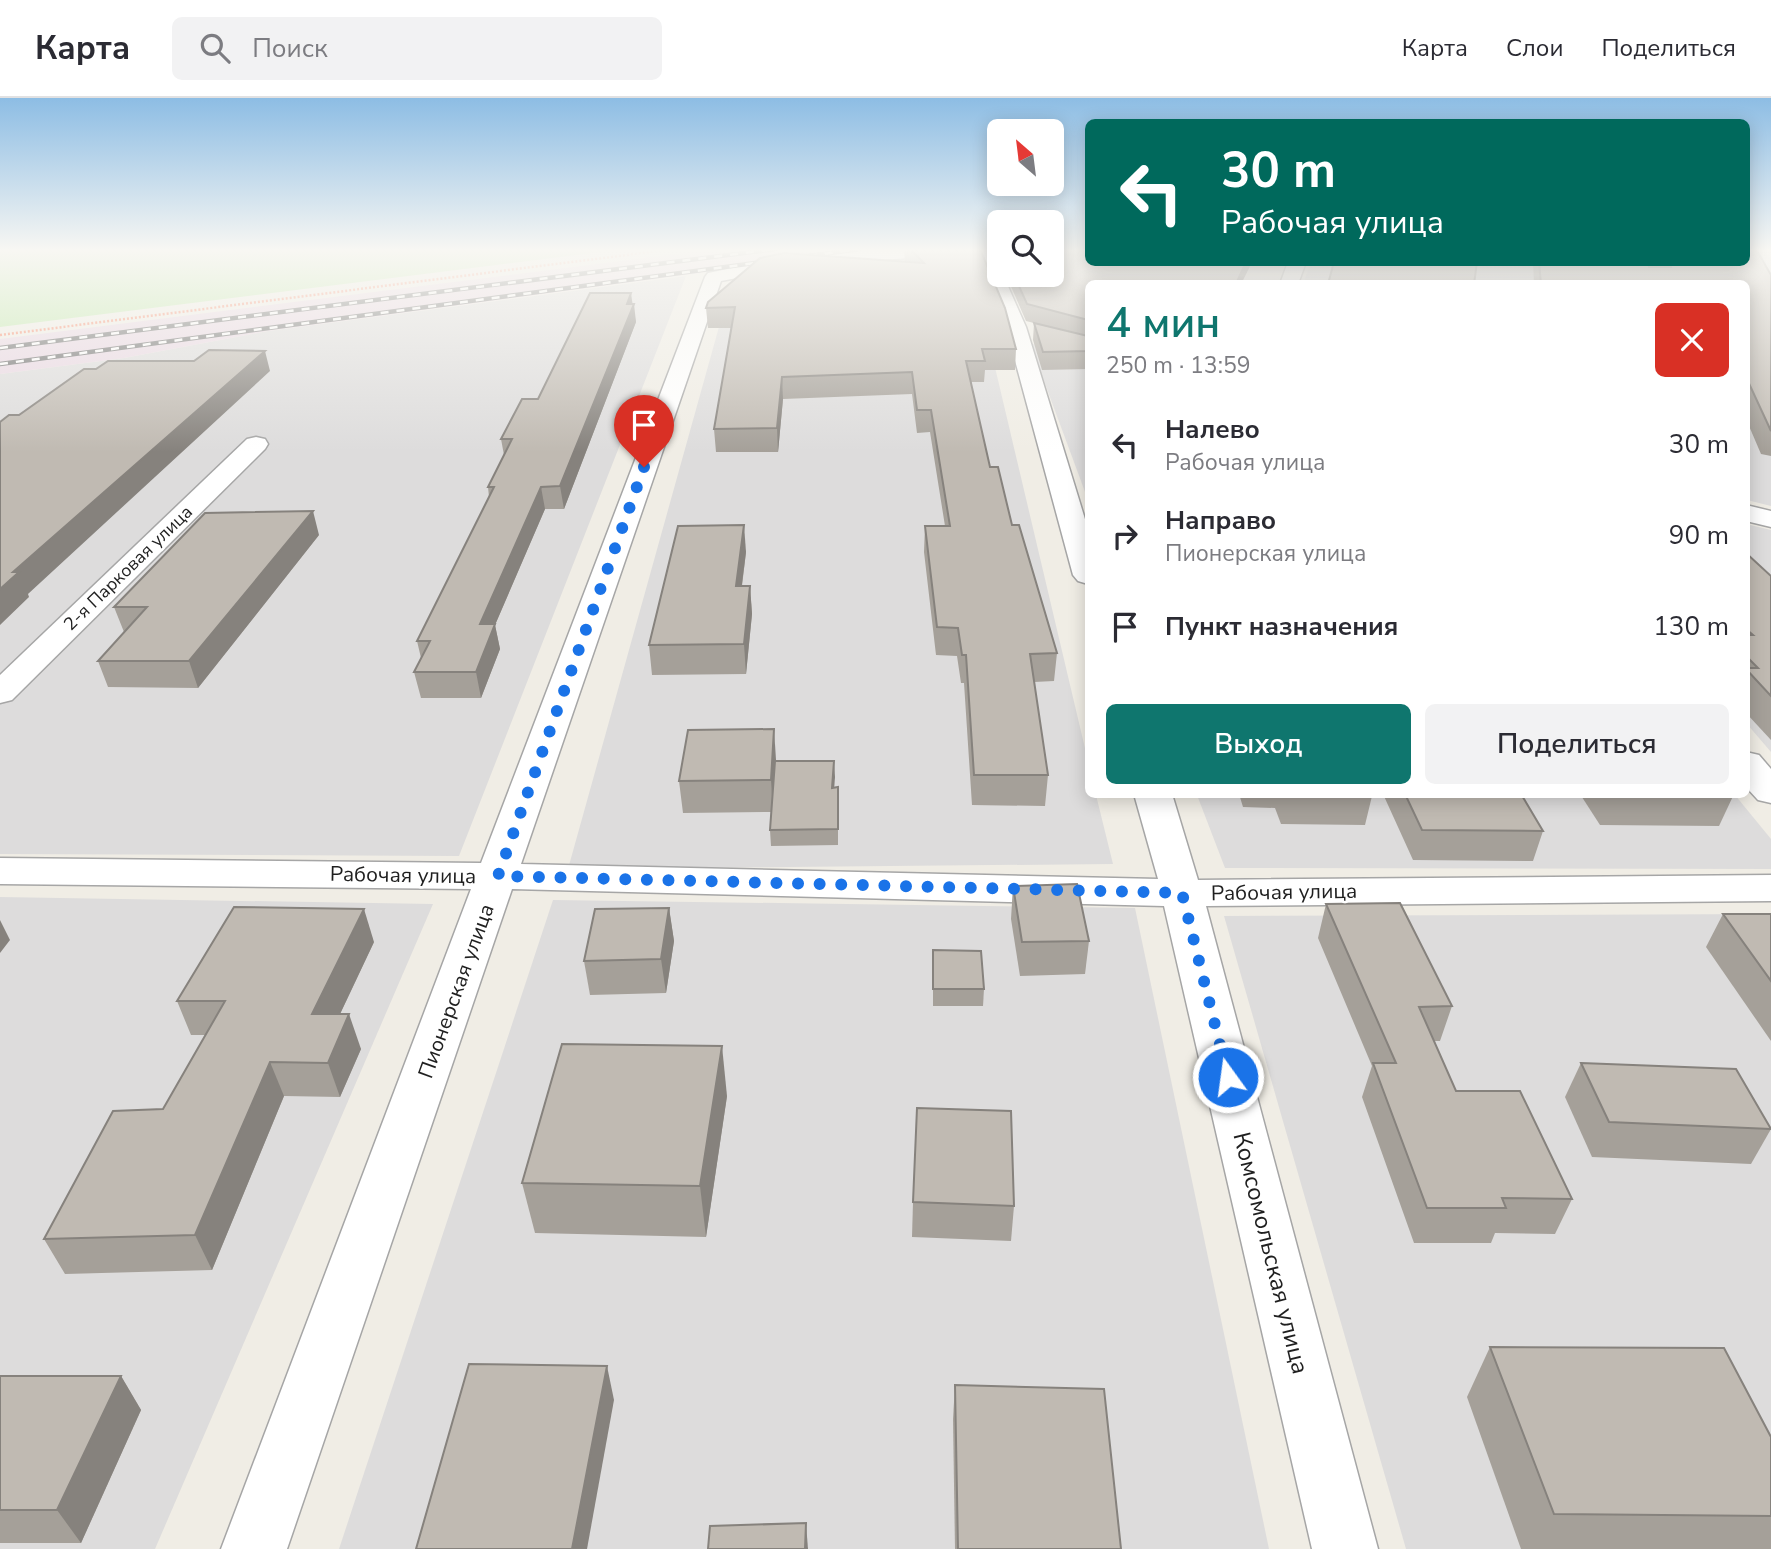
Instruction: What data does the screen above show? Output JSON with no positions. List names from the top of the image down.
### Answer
{
  "streets": {
    "street": [
      "2-я Парковая улица",
      "Рабочая улица",
      "Пионерская улица",
      "Комсомольская улица"
    ]
  },
  "crossings": [
    ["Рабочая улица", "Пионерская улица"],
    ["Рабочая улица", "Комсомольская улица"]
  ],
  "north": "top left",
  "page": {
    "header": "Карта",
    "search": "Поиск",
    "nav": ["Карта", "Слои", "Поделиться"],
    "turn": ["30 m", "Рабочая улица"],
    "heading": ["4 мин", "250 m · 13:59"],
    "list": [
      {
        "name": "Налево",
        "note": "Рабочая улица",
        "value": "30 m"
      },
      {
        "name": "Направо",
        "note": "Пионерская улица",
        "value": "90 m"
      },
      {
        "name": "Пункт назначения",
        "value": "130 m"
      }
    ],
    "buttons": ["Выход", "Поделиться"]
  }
}
